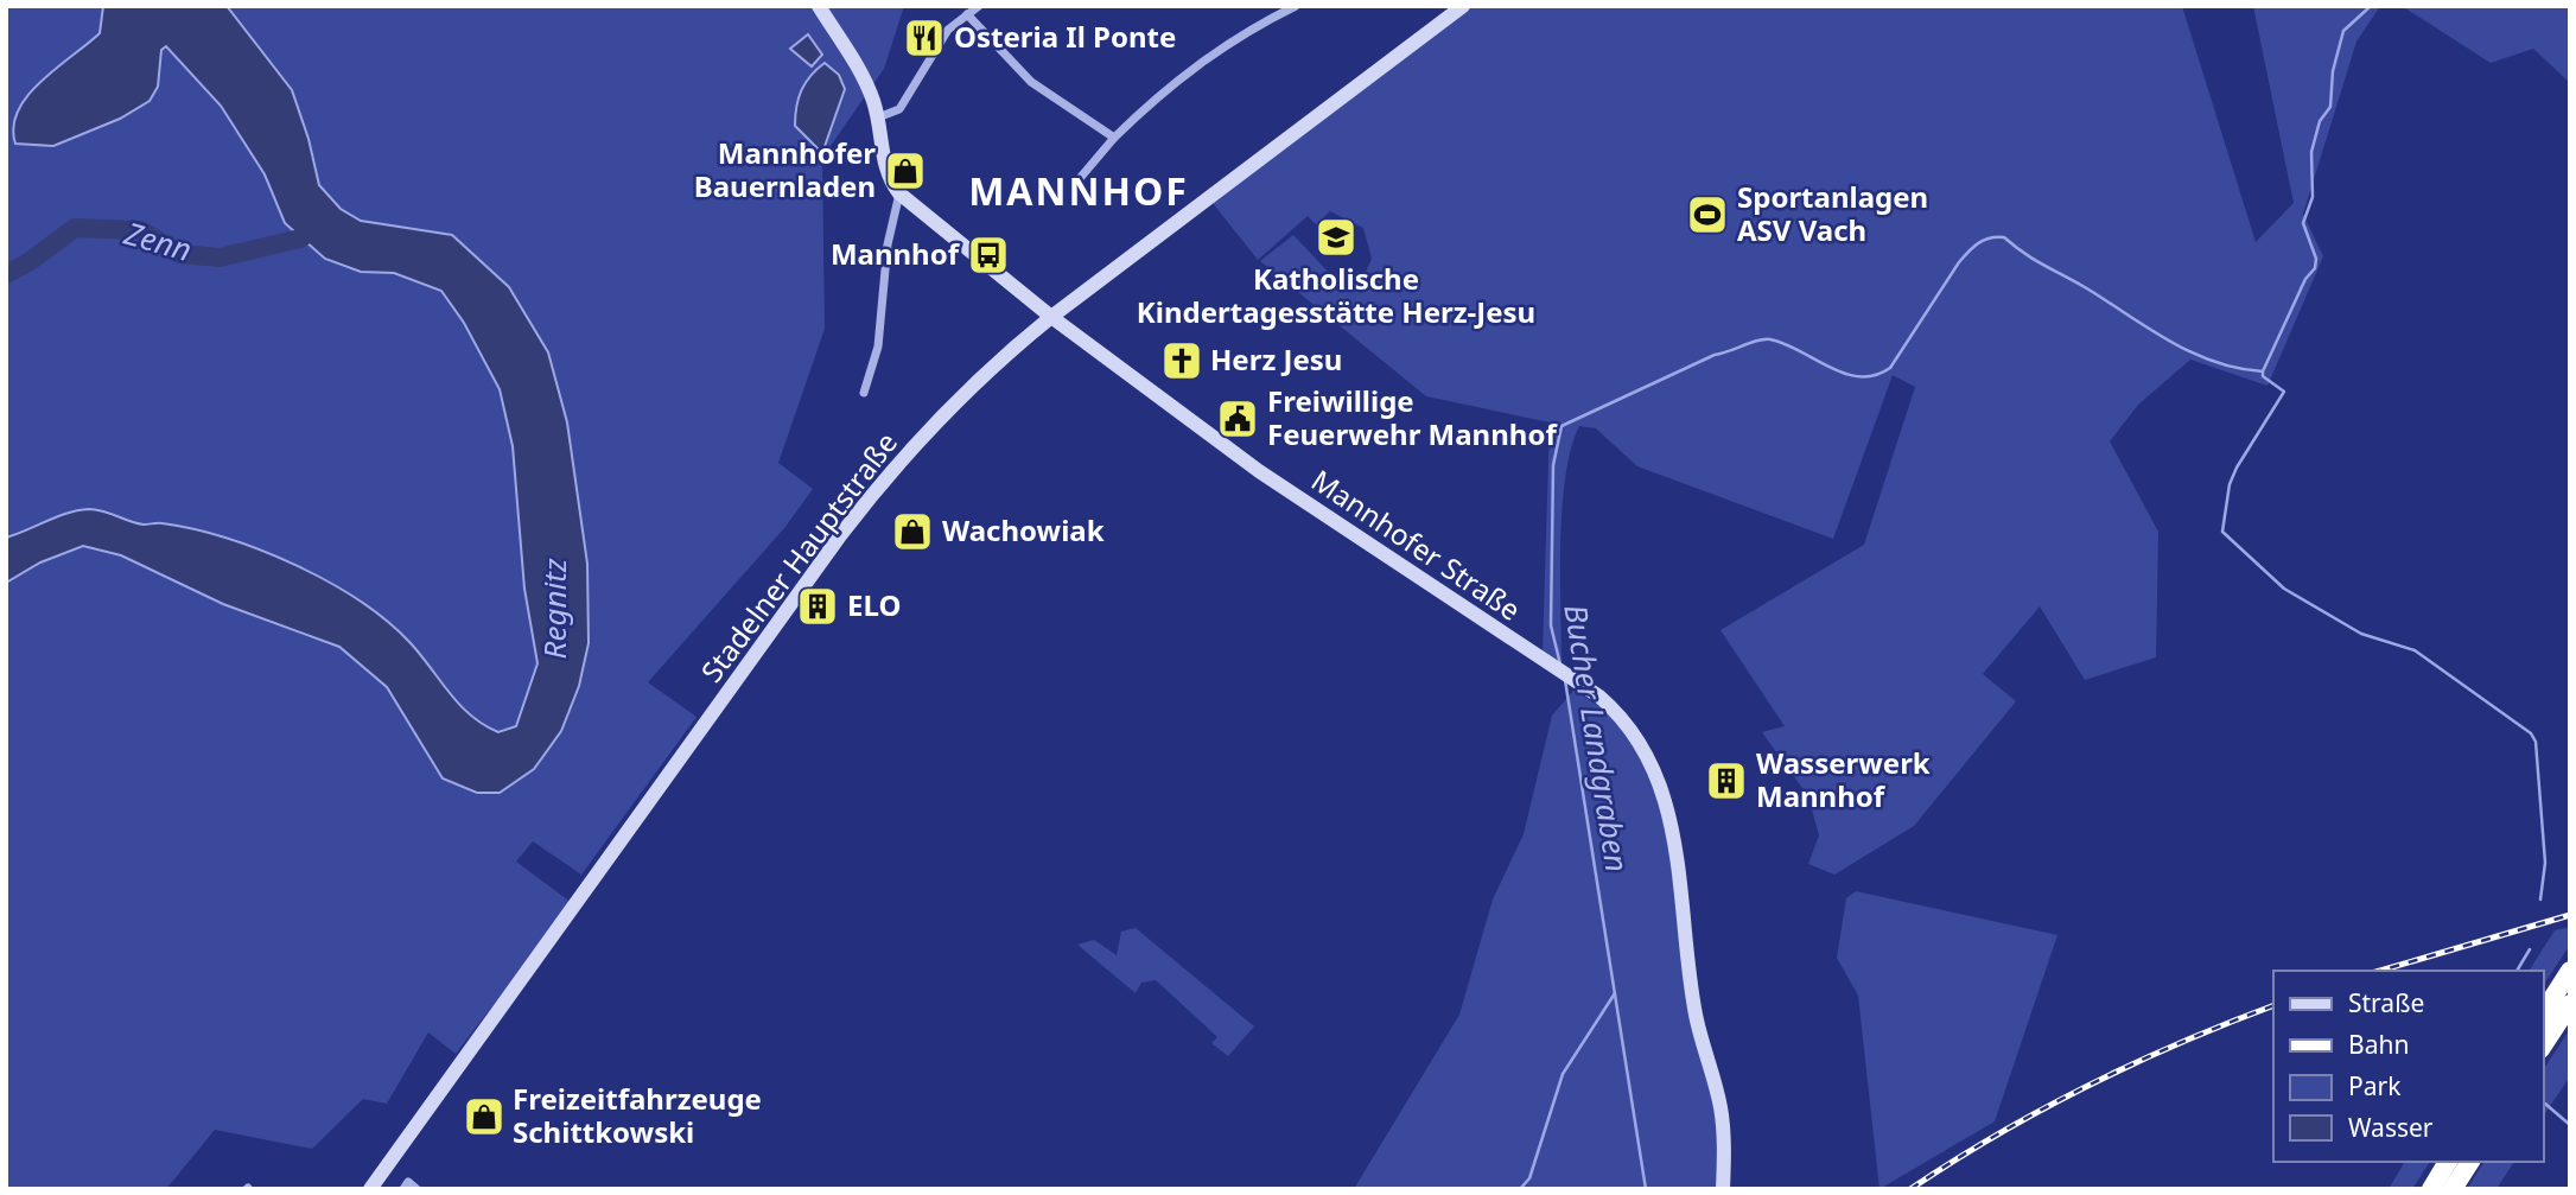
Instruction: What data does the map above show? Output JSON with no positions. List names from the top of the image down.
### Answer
{
  "streets": {
    "main road": ["Mannhofer Straße", "Stadelner Hauptstraße"]
  },
  "crossings": [
    ["Mannhofer Straße", "Stadelner Hauptstraße"]
  ],
  "districts": ["MANNHOF"],
  "water": ["Zenn", "Regnitz", "Bucher Landgraben"],
  "places": {
    "restaurant": ["Osteria Il Ponte"],
    "shop": ["Mannhofer Bauernladen", "Wachowiak", "Freizeitfahrzeuge Schittkowski"],
    "sports": ["Sportanlagen ASV Vach"],
    "school or university": ["Katholische Kindertagesstätte Herz-Jesu"],
    "bus stop": ["Mannhof"],
    "church": ["Herz Jesu"],
    "public building": ["Freiwillige Feuerwehr Mannhof"],
    "building": ["ELO", "Wasserwerk Mannhof"]
  },
  "legend": [
    "Straße",
    "Bahn",
    "Park",
    "Wasser"
  ]
}
